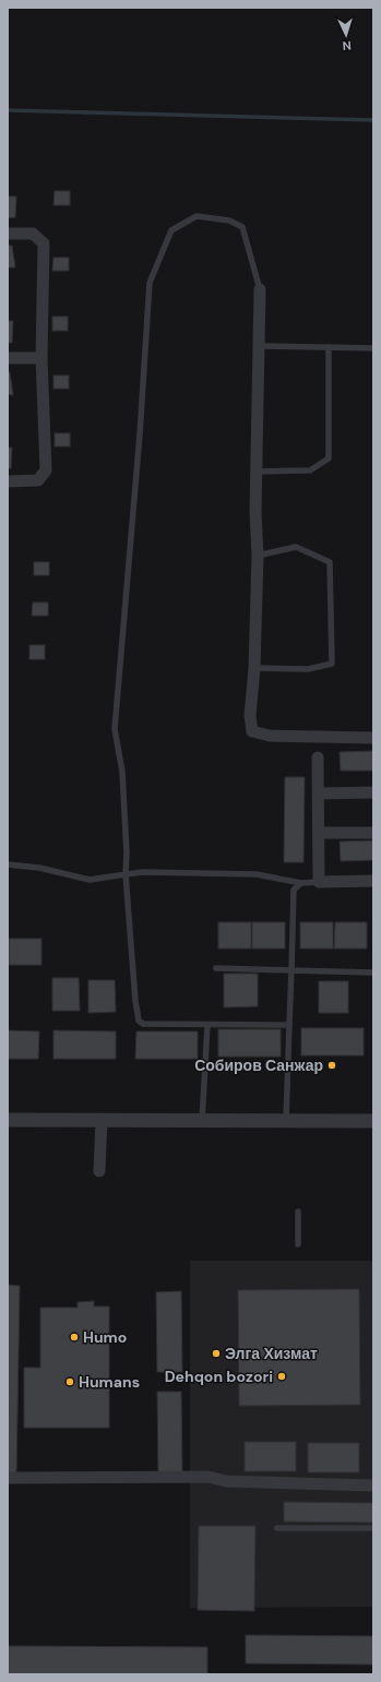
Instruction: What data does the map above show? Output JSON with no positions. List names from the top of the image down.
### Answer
{
  "places": [
    "Собиров Санжар",
    "Humo",
    "Элга Хизмат",
    "Dehqon bozori",
    "Humans"
  ],
  "north": "bottom"
}
